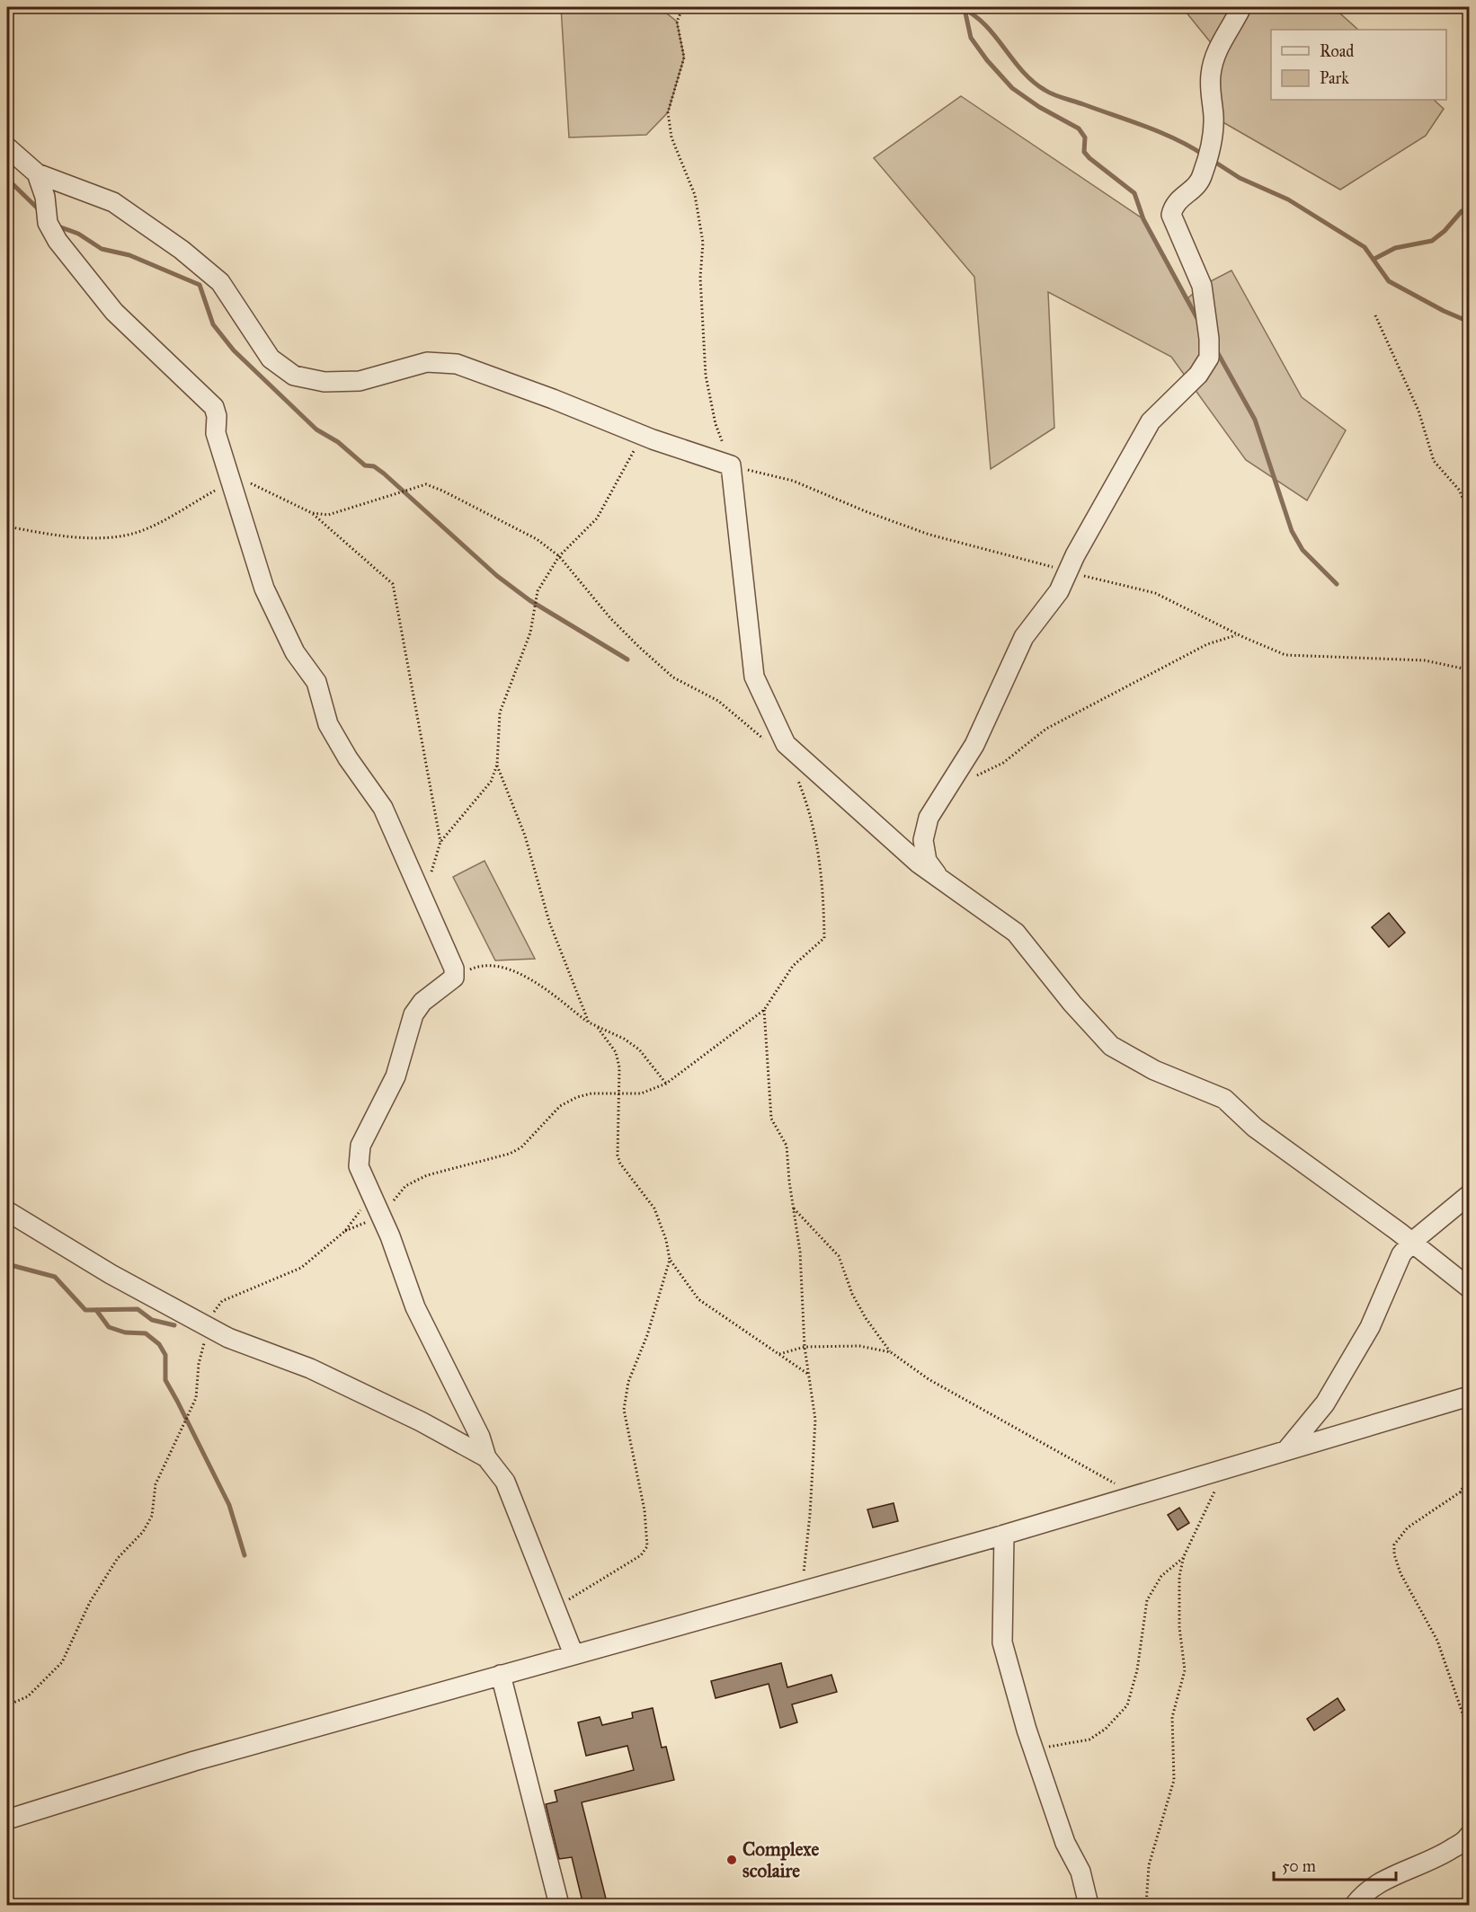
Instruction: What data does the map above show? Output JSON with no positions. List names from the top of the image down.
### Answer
{
  "places": ["Complexe scolaire"],
  "legend": ["Road", "Park"],
  "scale_bar": "50 m"
}
